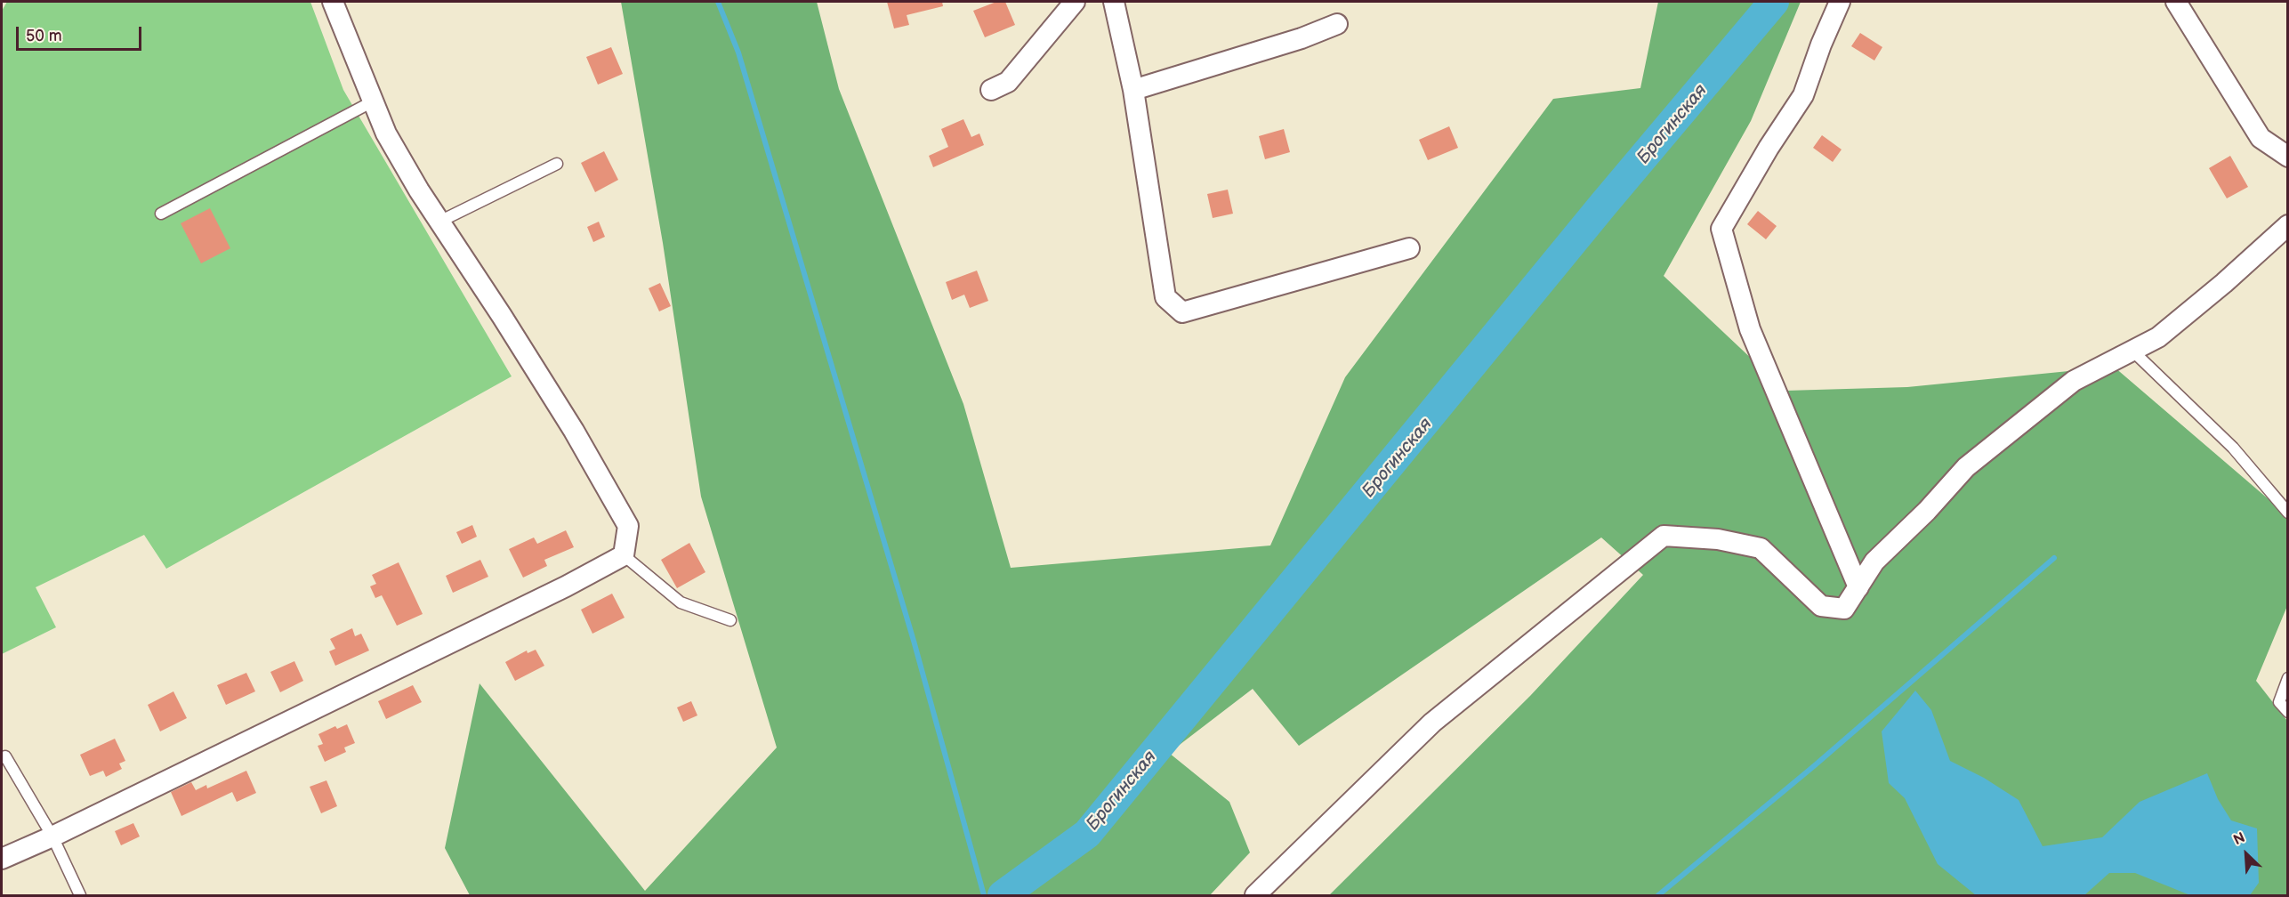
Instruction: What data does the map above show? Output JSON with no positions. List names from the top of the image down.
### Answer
{
  "water": ["Брогинская"],
  "scale_bar": "50 m",
  "north": "top left"
}
